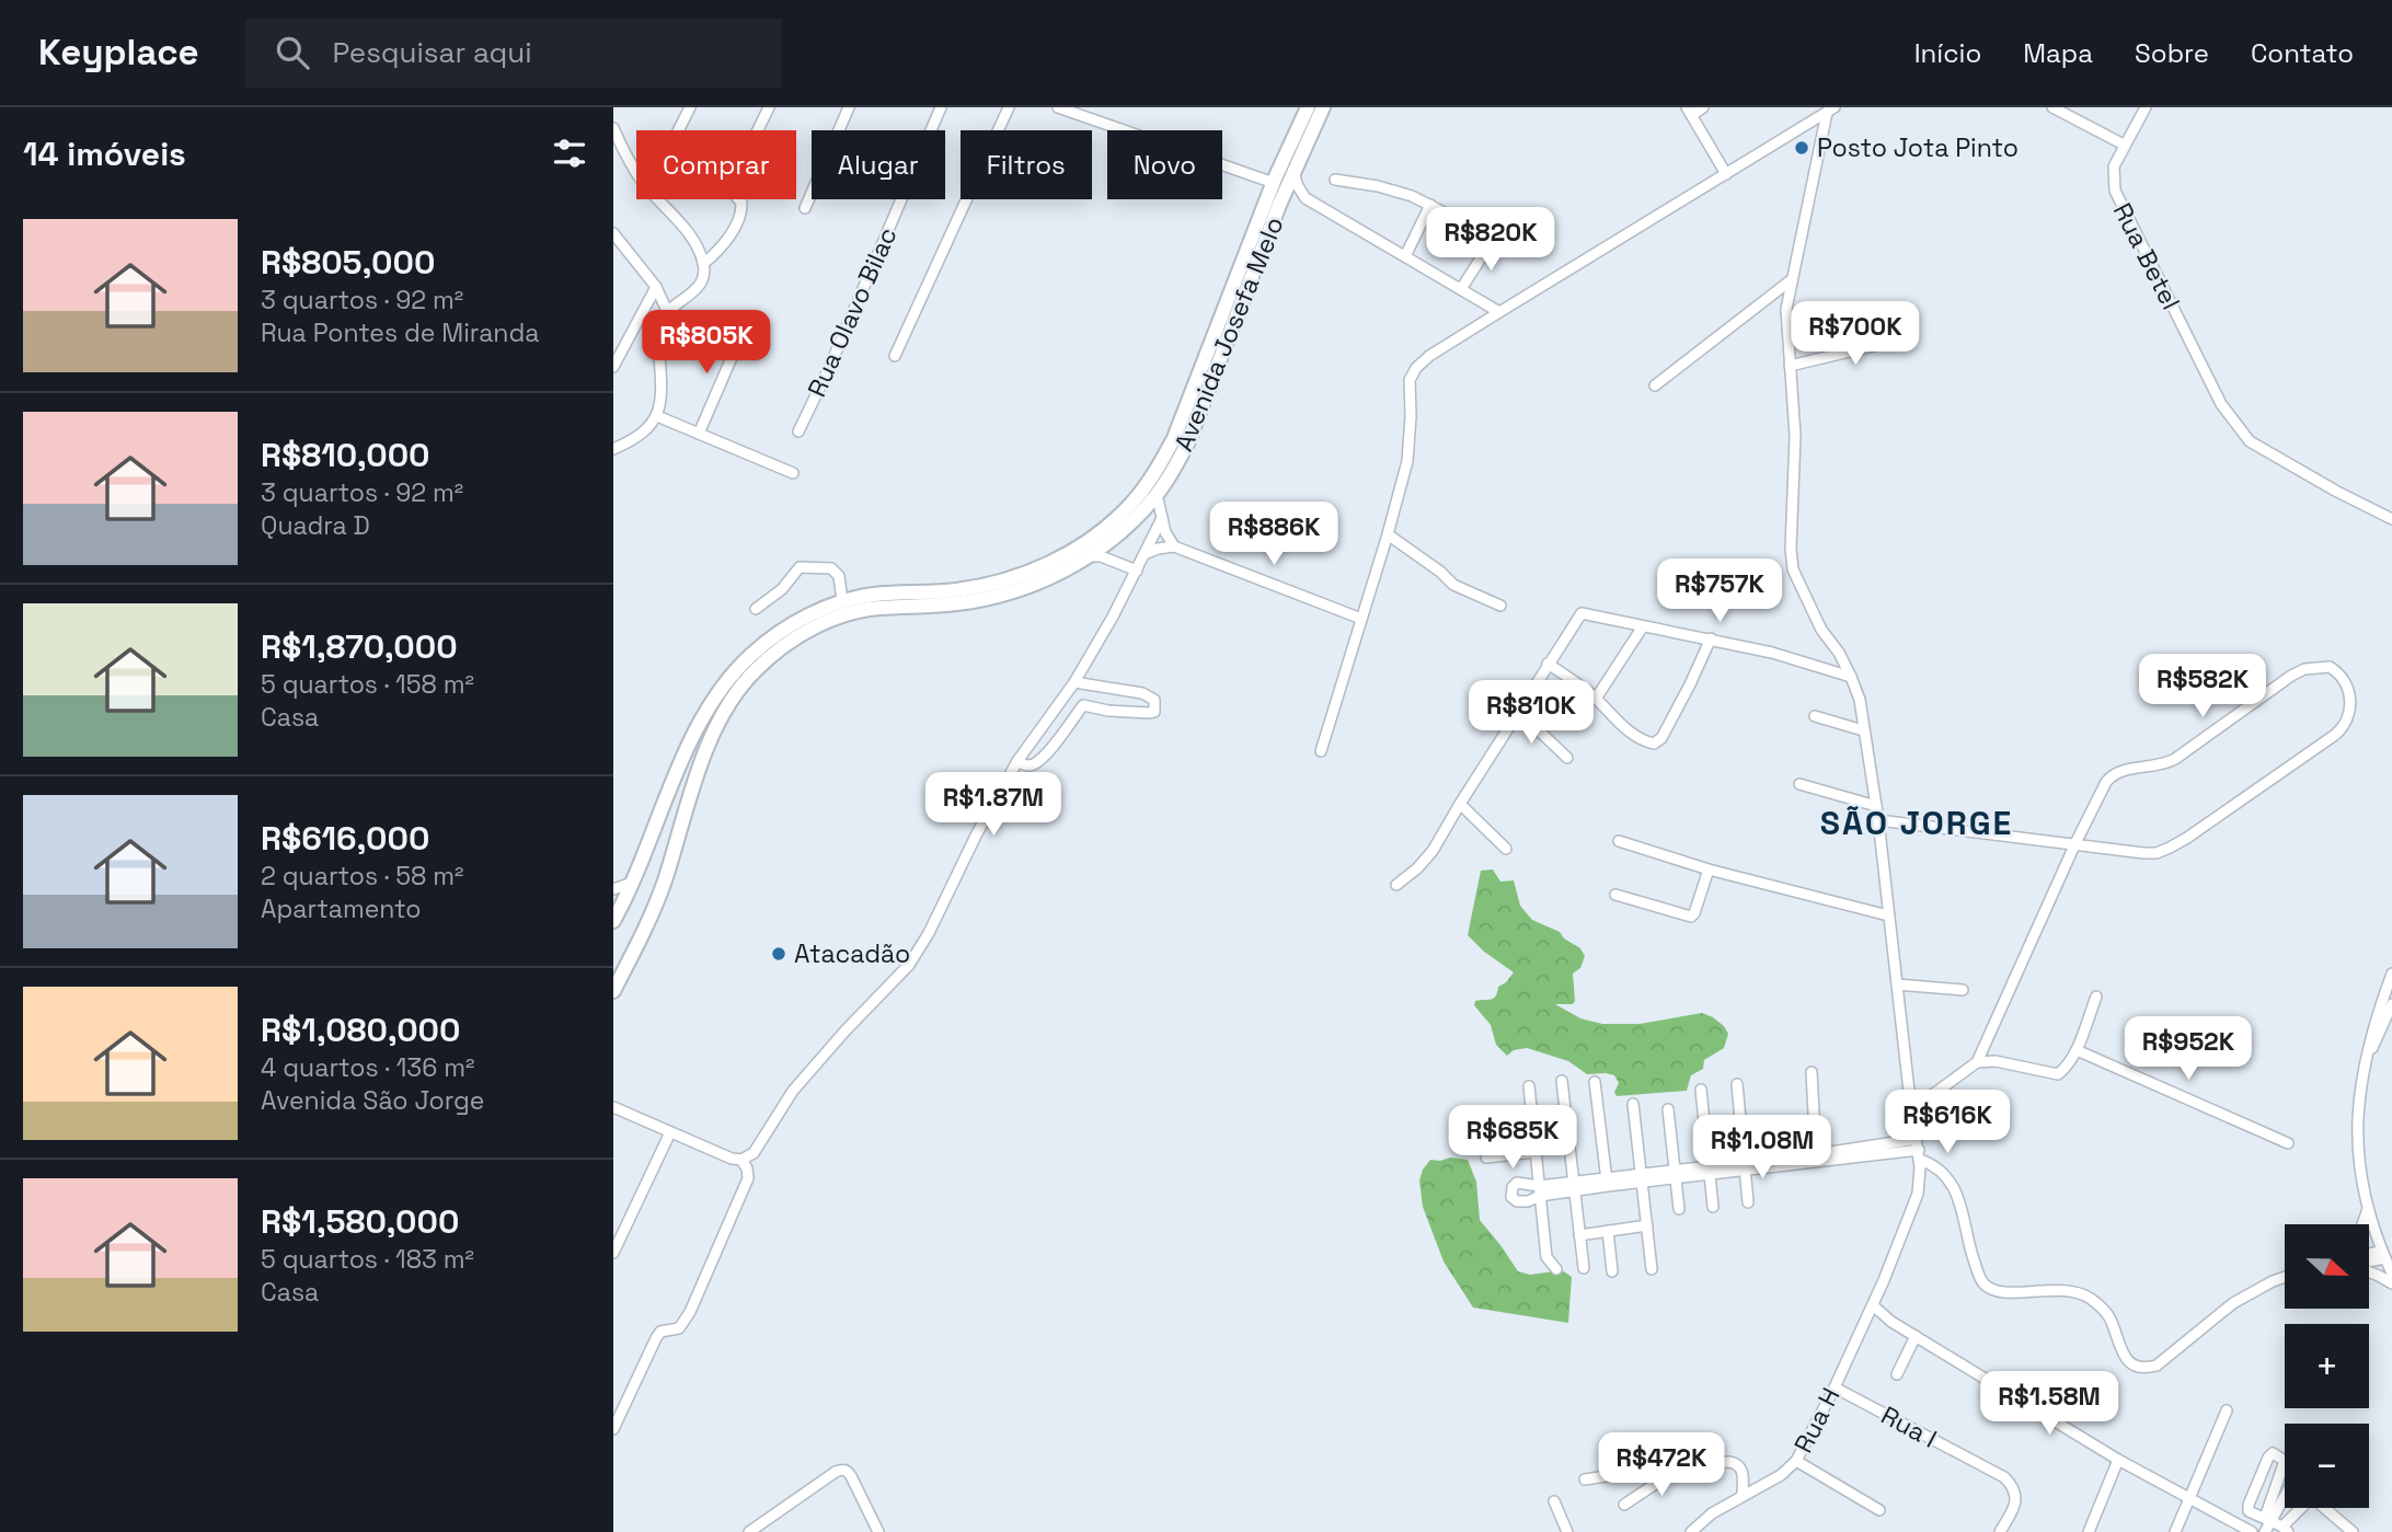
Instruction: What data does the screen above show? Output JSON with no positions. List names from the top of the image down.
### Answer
{
  "streets": {
    "main road": ["Avenida Josefa Melo"],
    "street": [
      "Rua Betel",
      "Rua Olavo Bilac",
      "Rua H",
      "Rua I"
    ]
  },
  "crossings": [
    ["Rua H", "Rua I"]
  ],
  "districts": ["SÃO JORGE"],
  "places": ["Posto Jota Pinto", "Atacadão"],
  "north": "right",
  "page": {
    "header": "Keyplace",
    "search": "Pesquisar aqui",
    "nav": [
      "Início",
      "Mapa",
      "Sobre",
      "Contato"
    ],
    "heading": "14 imóveis",
    "chip": [
      "Comprar",
      "Alugar",
      "Filtros",
      "Novo"
    ],
    "list": [
      {
        "name": "R$805,000",
        "note": "3 quartos · 92 m² · Rua Pontes de Miranda"
      },
      {
        "name": "R$810,000",
        "note": "3 quartos · 92 m² · Quadra D"
      },
      {
        "name": "R$1,870,000",
        "note": "5 quartos · 158 m² · Casa"
      },
      {
        "name": "R$616,000",
        "note": "2 quartos · 58 m² · Apartamento"
      },
      {
        "name": "R$1,080,000",
        "note": "4 quartos · 136 m² · Avenida São Jorge"
      },
      {
        "name": "R$1,580,000",
        "note": "5 quartos · 183 m² · Casa"
      }
    ],
    "price": [
      "R$820K",
      "R$700K",
      "R$805K",
      "R$886K",
      "R$757K",
      "R$582K",
      "R$810K",
      "R$1.87M",
      "R$952K",
      "R$616K",
      "R$685K",
      "R$1.08M",
      "R$1.58M",
      "R$472K"
    ],
    "map_buttons": ["+", "−"]
  }
}
